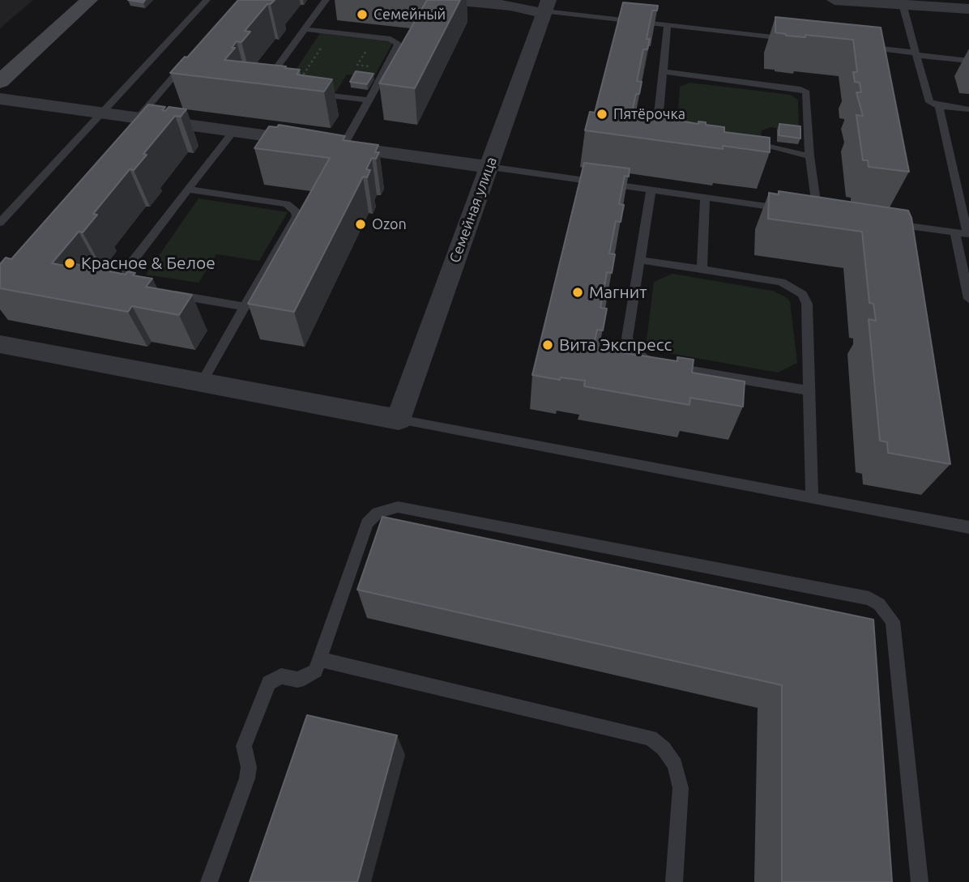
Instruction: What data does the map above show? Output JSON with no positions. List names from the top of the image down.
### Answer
{
  "streets": {
    "street": ["Семейная улица"]
  },
  "places": [
    "Семейный",
    "Пятёрочка",
    "Ozon",
    "Красное & Белое",
    "Магнит",
    "Вита Экспресс"
  ]
}
